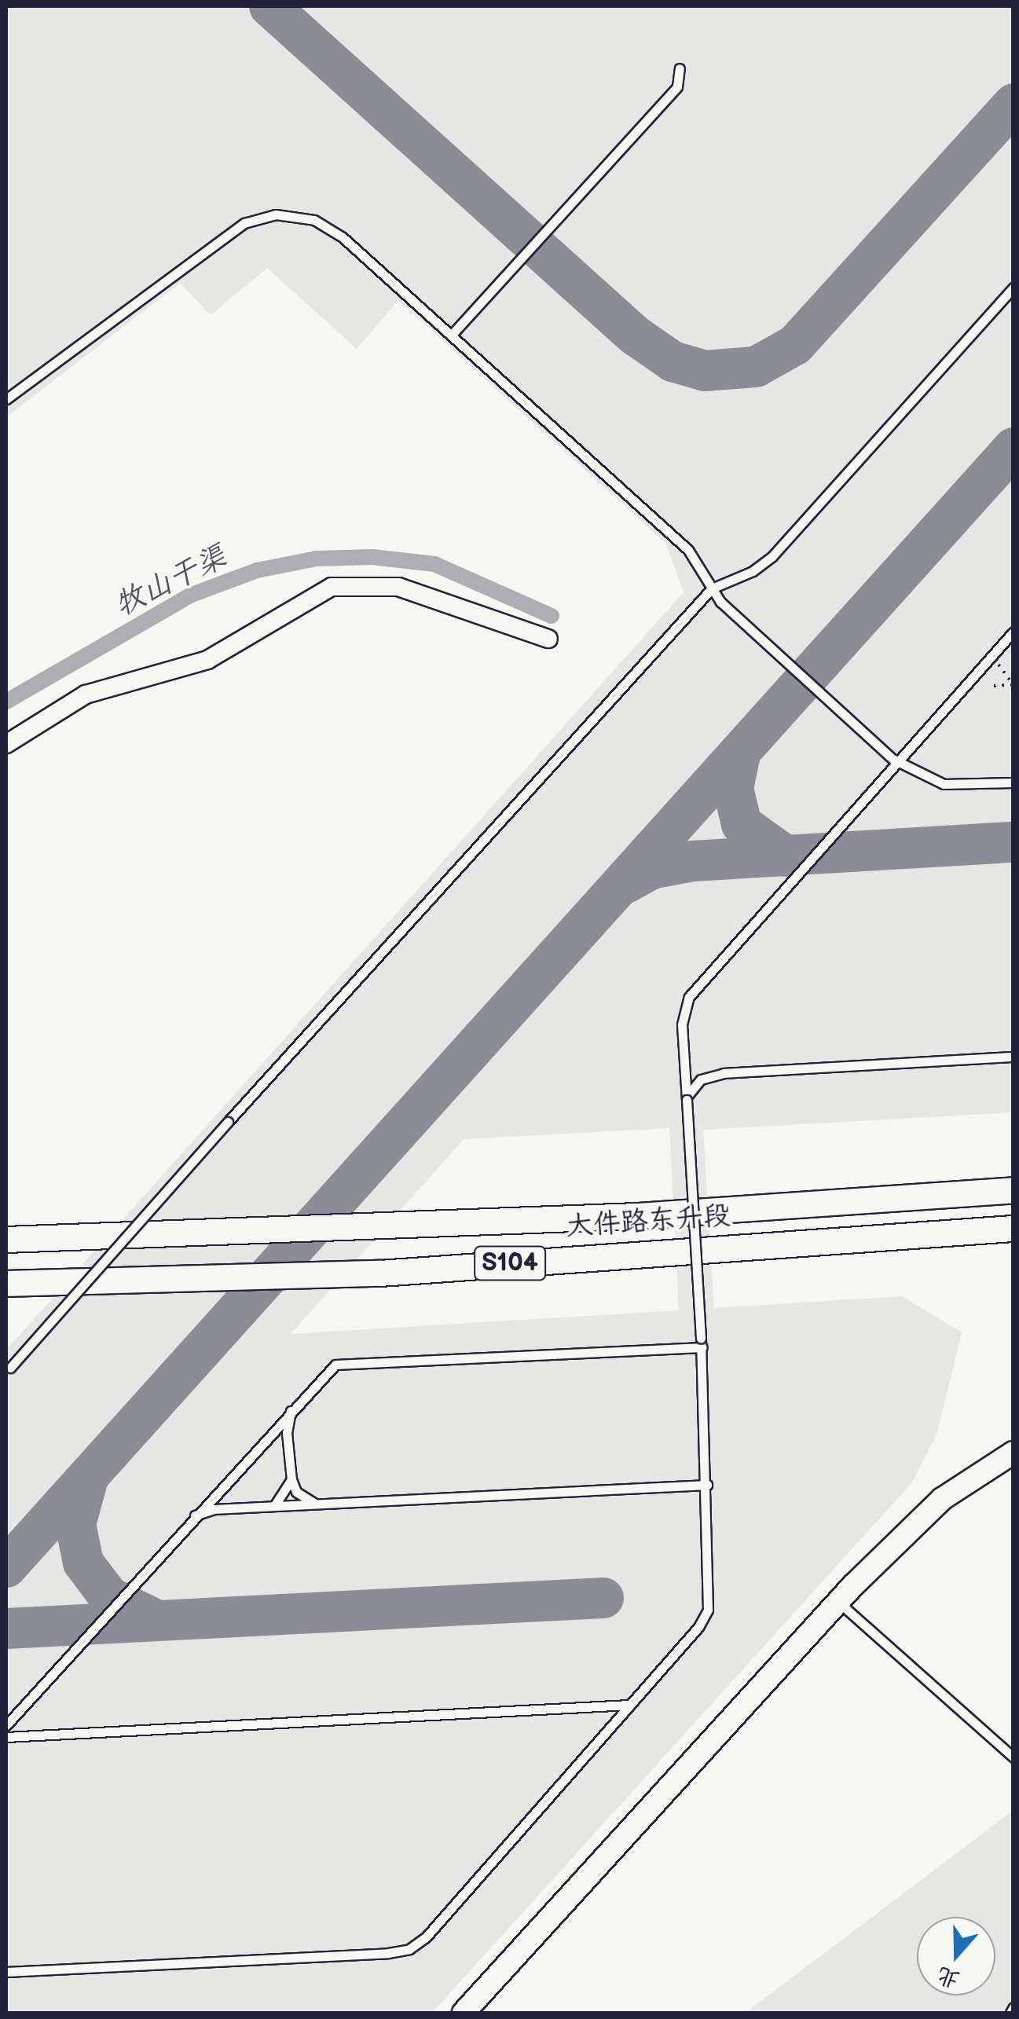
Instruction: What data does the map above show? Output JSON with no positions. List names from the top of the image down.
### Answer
{
  "streets": {
    "main road": ["大件路东升段", "S104"]
  },
  "water": ["牧山干渠"],
  "north": "bottom"
}
